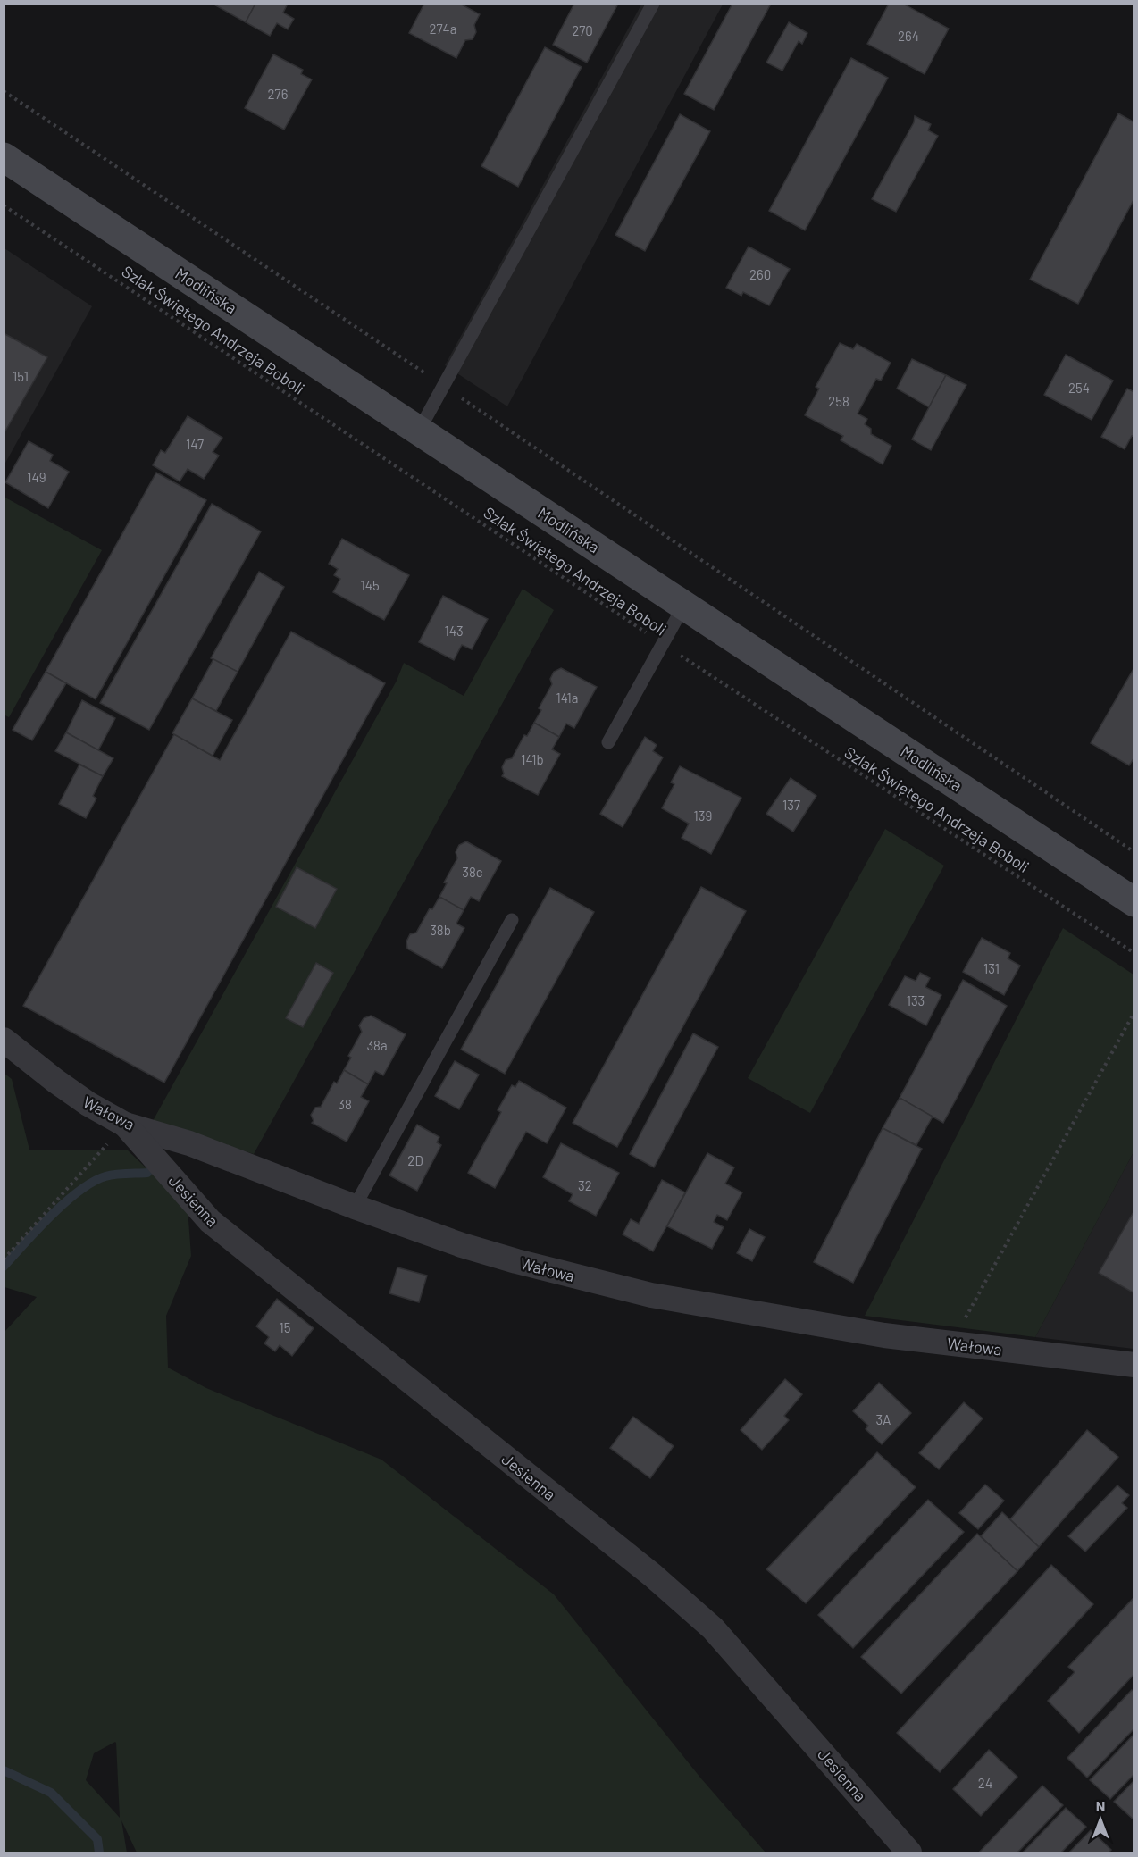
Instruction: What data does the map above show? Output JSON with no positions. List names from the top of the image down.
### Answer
{
  "streets": {
    "main road": ["Modlińska"],
    "street": ["Wałowa", "Jesienna"],
    "path": ["Szlak Świętego Andrzeja Boboli"]
  },
  "crossings": [
    ["Wałowa", "Jesienna"]
  ],
  "house_numbers": [
    "274a",
    "270",
    "264",
    "276",
    "260",
    "151",
    "254",
    "258",
    "147",
    "149",
    "145",
    "143",
    "141a",
    "141b",
    "137",
    "139",
    "38c",
    "38b",
    "131",
    "133",
    "38a",
    "38",
    "2D",
    "32",
    "15",
    "3A",
    "24"
  ],
  "north": "top"
}
